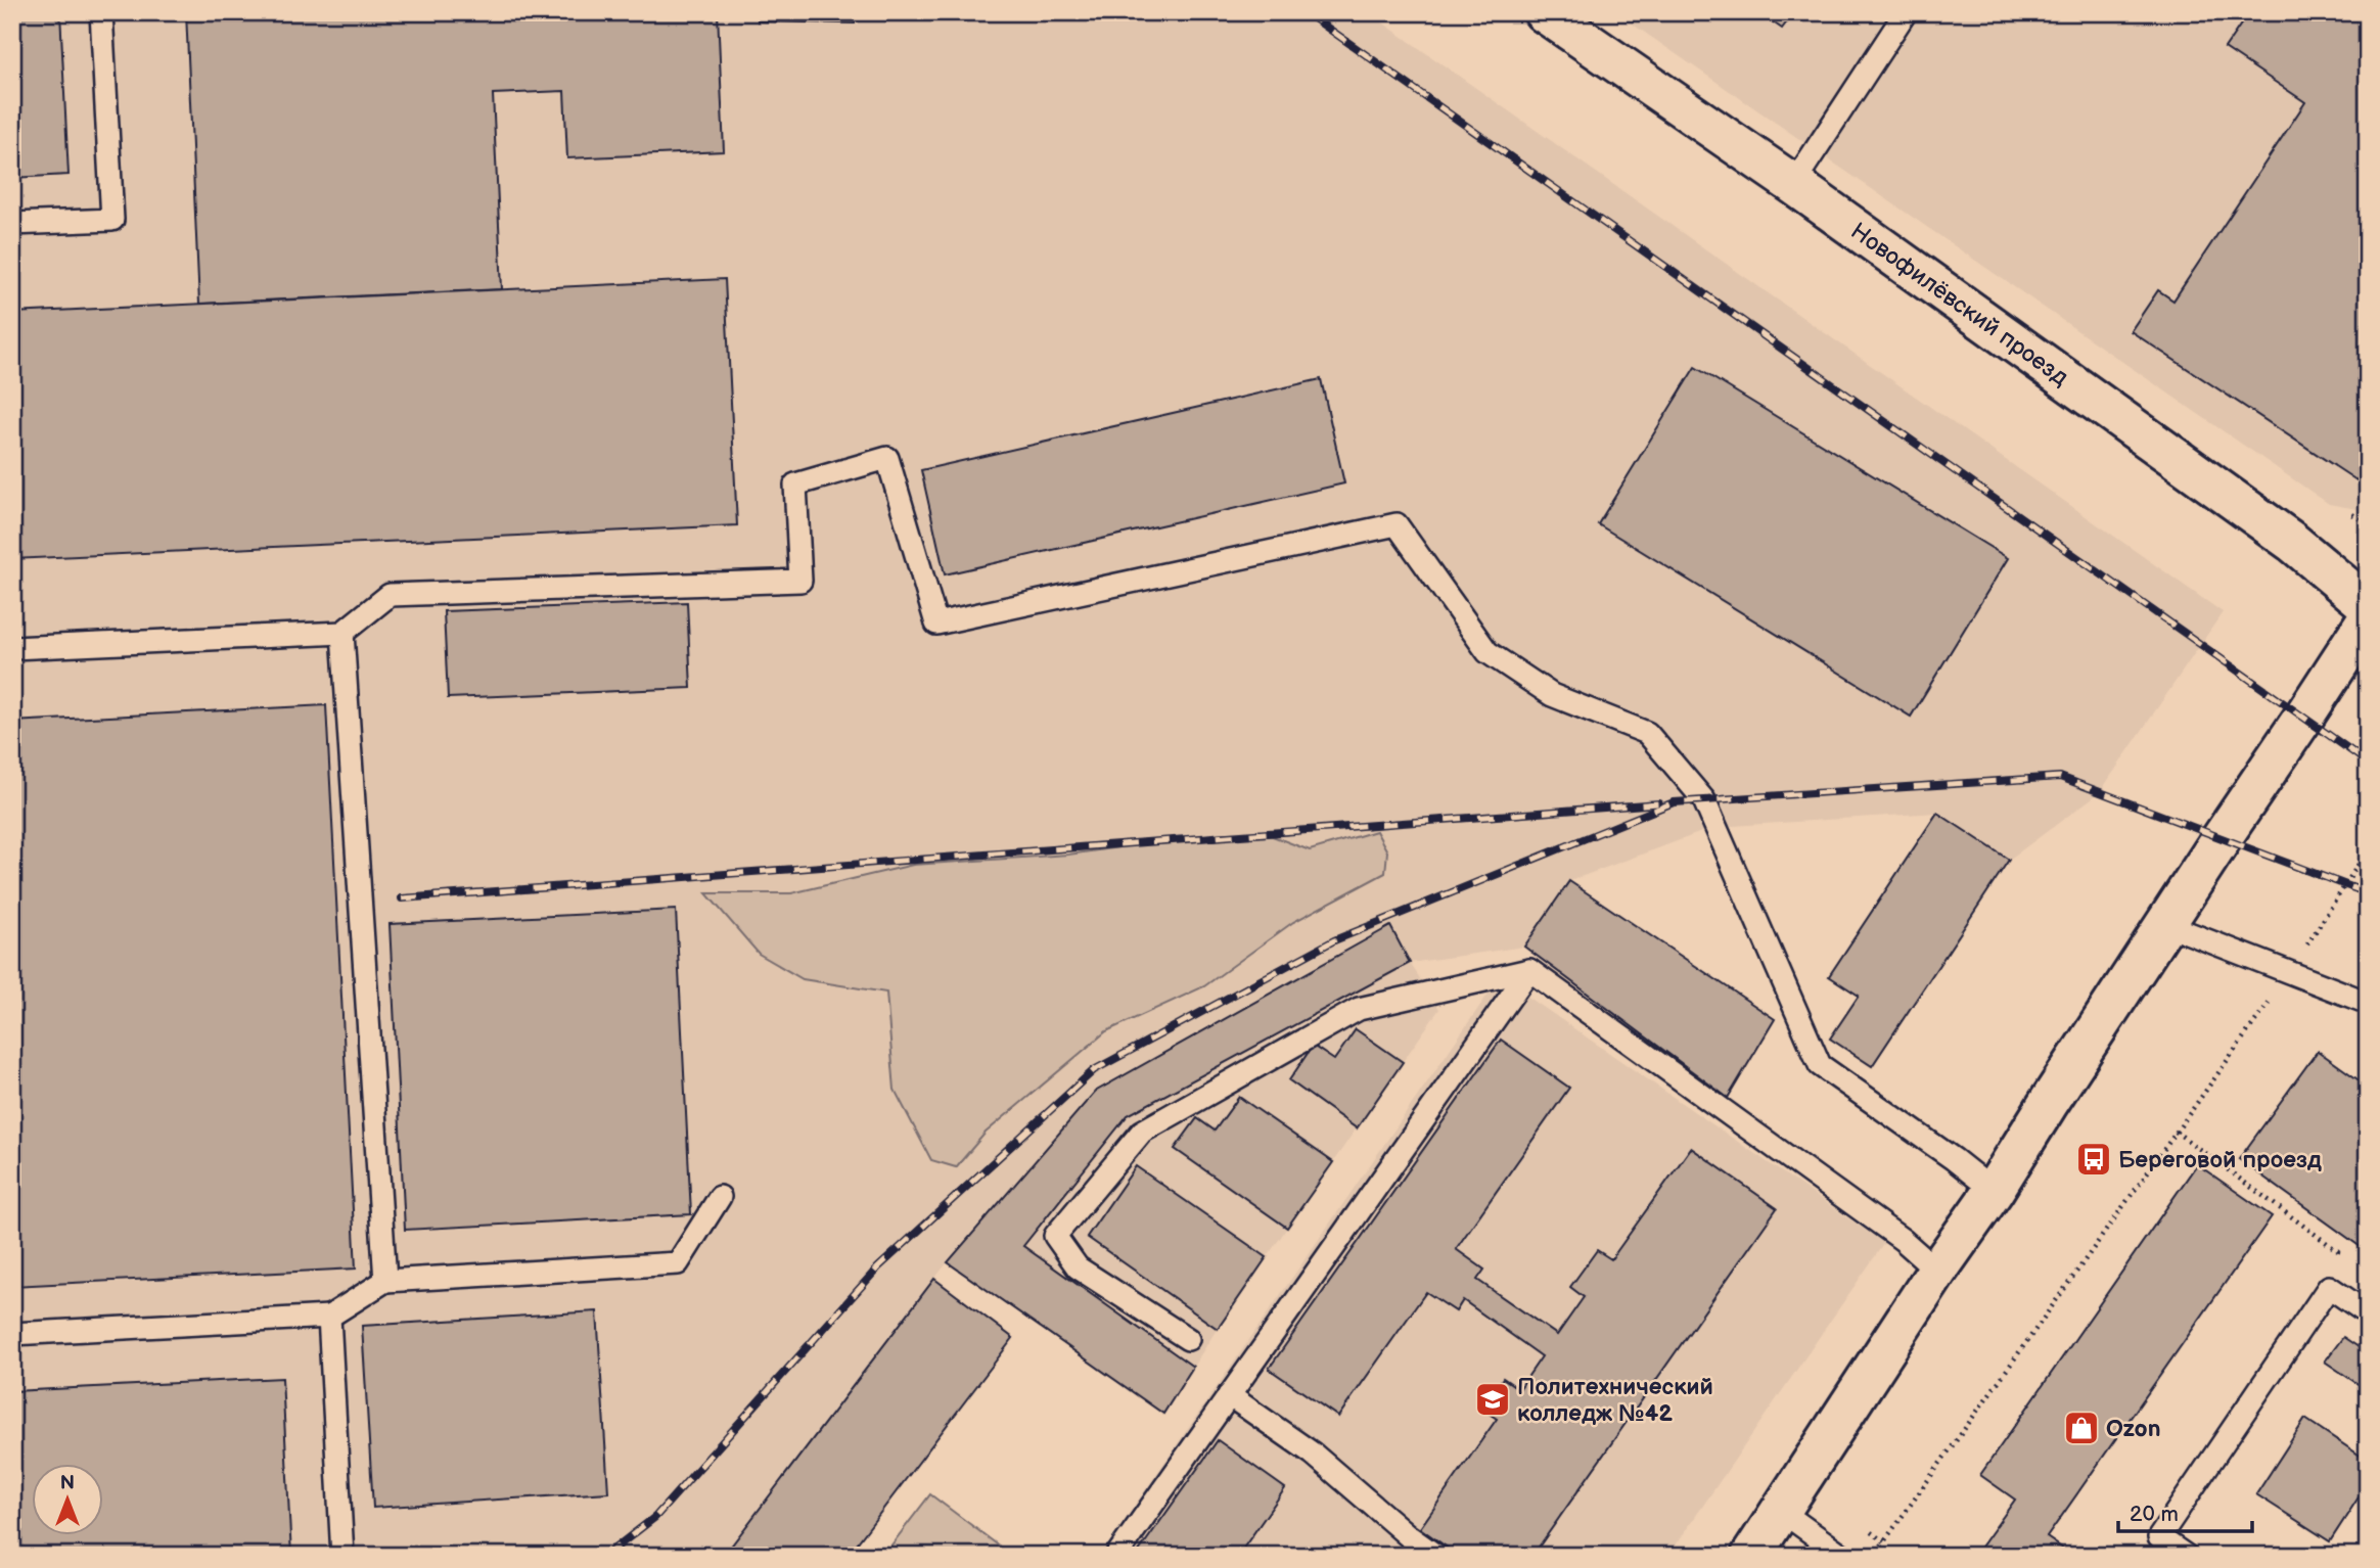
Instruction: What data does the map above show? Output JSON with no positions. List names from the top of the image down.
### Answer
{
  "streets": {
    "street": ["Новофилёвский проезд"]
  },
  "places": {
    "bus stop": ["Береговой проезд"],
    "school or university": ["Политехнический колледж №42"],
    "shop": ["Ozon"]
  },
  "scale_bar": "20 m",
  "north": "top"
}
